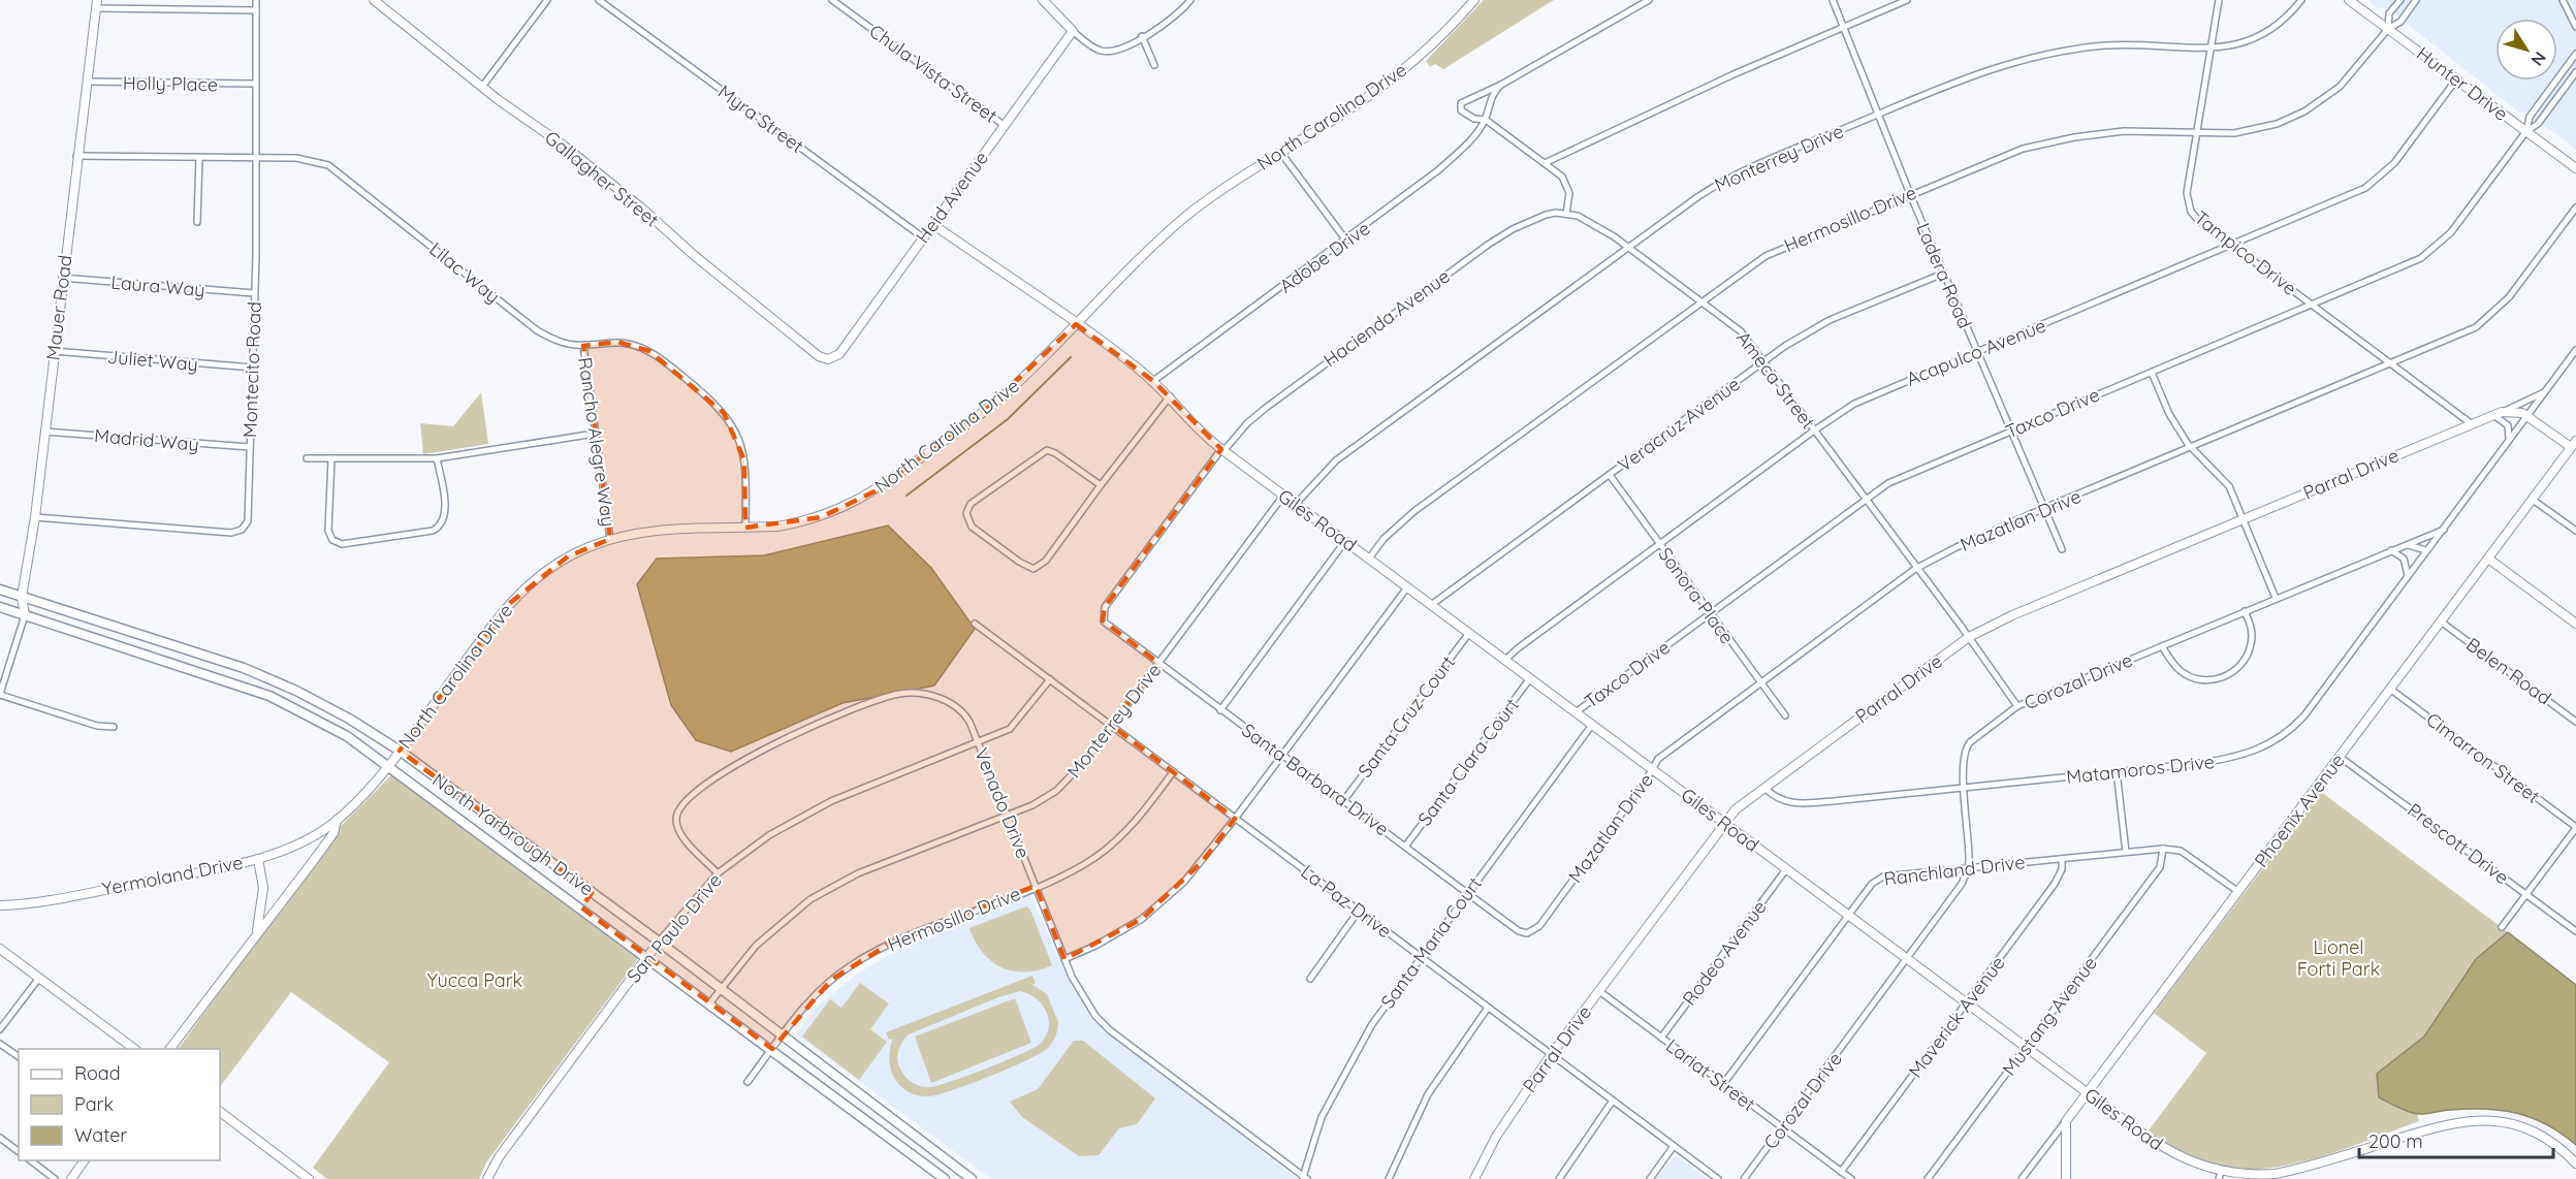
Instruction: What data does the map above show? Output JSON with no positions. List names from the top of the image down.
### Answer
{
  "streets": {
    "main road": ["North Yarbrough Drive"],
    "street": [
      "Chula Vista Street",
      "Holly Place",
      "Hunter Drive",
      "North Carolina Drive",
      "Myra Street",
      "Monterrey Drive",
      "Gallagher Street",
      "Heid Avenue",
      "Hermosillo Drive",
      "Tampico Drive",
      "Adobe Drive",
      "Lilac Way",
      "Ladera Road",
      "Laura Way",
      "Mauer Road",
      "Hacienda Avenue",
      "Acapulco Avenue",
      "Juliet Way",
      "Montecito Road",
      "Ameca Street",
      "Taxco Drive",
      "Veracruz Avenue",
      "Madrid Way",
      "Rancho Alegre Way",
      "Parral Drive",
      "Giles Road",
      "Mazatlan Drive",
      "Sonora Place",
      "Belen Road",
      "Corozal Drive",
      "Santa Cruz Court",
      "Cimarron Street",
      "Santa Clara Court",
      "Matamoros Drive",
      "Santa Barbara Drive",
      "Venado Drive",
      "Phoenix Avenue",
      "Prescott Drive",
      "Ranchland Drive",
      "Yermoland Drive",
      "La Paz Drive",
      "San Paulo Drive",
      "Santa Maria Court",
      "Rodeo Avenue",
      "Mustang Avenue",
      "Maverick Avenue",
      "Lariat Street"
    ]
  },
  "crossings": [
    ["Chula Vista Street", "Heid Avenue"],
    ["Holly Place", "Mauer Road"],
    ["Holly Place", "Montecito Road"],
    ["Hunter Drive", "Hermosillo Drive"],
    ["Hunter Drive", "Acapulco Avenue"],
    ["Hunter Drive", "Taxco Drive"],
    ["North Carolina Drive", "Lilac Way"],
    ["North Carolina Drive", "Rancho Alegre Way"],
    ["North Carolina Drive", "Giles Road"],
    ["North Carolina Drive", "North Yarbrough Drive"],
    ["North Carolina Drive", "Yermoland Drive"],
    ["Myra Street", "Heid Avenue"],
    ["Monterrey Drive", "Tampico Drive"],
    ["Monterrey Drive", "Ladera Road"],
    ["Monterrey Drive", "Ameca Street"],
    ["Monterrey Drive", "Giles Road"],
    ["Monterrey Drive", "Santa Barbara Drive"],
    ["Monterrey Drive", "Venado Drive"],
    ["Monterrey Drive", "North Yarbrough Drive"],
    ["Monterrey Drive", "La Paz Drive"],
    ["Gallagher Street", "Heid Avenue"],
    ["Heid Avenue", "Giles Road"],
    ["Hermosillo Drive", "Tampico Drive"],
    ["Hermosillo Drive", "Ladera Road"],
    ["Hermosillo Drive", "Ameca Street"],
    ["Hermosillo Drive", "Giles Road"],
    ["Hermosillo Drive", "Venado Drive"],
    ["Hermosillo Drive", "North Yarbrough Drive"],
    ["Hermosillo Drive", "La Paz Drive"],
    ["Tampico Drive", "Acapulco Avenue"],
    ["Tampico Drive", "Taxco Drive"],
    ["Tampico Drive", "Parral Drive"],
    ["Tampico Drive", "Mazatlan Drive"],
    ["Adobe Drive", "Giles Road"],
    ["Lilac Way", "Mauer Road"],
    ["Lilac Way", "Montecito Road"],
    ["Lilac Way", "Rancho Alegre Way"],
    ["Ladera Road", "Acapulco Avenue"],
    ["Ladera Road", "Taxco Drive"],
    ["Ladera Road", "Veracruz Avenue"],
    ["Ladera Road", "Mazatlan Drive"],
    ["Laura Way", "Mauer Road"],
    ["Laura Way", "Montecito Road"],
    ["Mauer Road", "Juliet Way"],
    ["Mauer Road", "Montecito Road"],
    ["Mauer Road", "Madrid Way"],
    ["Mauer Road", "North Yarbrough Drive"],
    ["Hacienda Avenue", "Ameca Street"],
    ["Hacienda Avenue", "Giles Road"],
    ["Hacienda Avenue", "Santa Barbara Drive"],
    ["Acapulco Avenue", "Ameca Street"],
    ["Acapulco Avenue", "Giles Road"],
    ["Acapulco Avenue", "Sonora Place"],
    ["Juliet Way", "Montecito Road"],
    ["Montecito Road", "Madrid Way"],
    ["Ameca Street", "Taxco Drive"],
    ["Ameca Street", "Veracruz Avenue"],
    ["Ameca Street", "Parral Drive"],
    ["Ameca Street", "Mazatlan Drive"],
    ["Ameca Street", "Corozal Drive"],
    ["Taxco Drive", "Giles Road"],
    ["Taxco Drive", "Sonora Place"],
    ["Veracruz Avenue", "Giles Road"],
    ["Veracruz Avenue", "Sonora Place"],
    ["Parral Drive", "Giles Road"],
    ["Parral Drive", "Matamoros Drive"],
    ["Parral Drive", "La Paz Drive"],
    ["Parral Drive", "Lariat Street"],
    ["Giles Road", "Mazatlan Drive"],
    ["Giles Road", "Corozal Drive"],
    ["Giles Road", "Santa Cruz Court"],
    ["Giles Road", "Santa Clara Court"],
    ["Giles Road", "Phoenix Avenue"],
    ["Giles Road", "Ranchland Drive"],
    ["Giles Road", "Santa Maria Court"],
    ["Giles Road", "Rodeo Avenue"],
    ["Giles Road", "Mustang Avenue"],
    ["Giles Road", "Maverick Avenue"],
    ["Mazatlan Drive", "Sonora Place"],
    ["Mazatlan Drive", "Santa Barbara Drive"],
    ["Belen Road", "Phoenix Avenue"],
    ["Corozal Drive", "Matamoros Drive"],
    ["Corozal Drive", "Ranchland Drive"],
    ["Corozal Drive", "Lariat Street"],
    ["Santa Cruz Court", "Santa Barbara Drive"],
    ["Cimarron Street", "Phoenix Avenue"],
    ["Santa Clara Court", "Santa Barbara Drive"],
    ["Santa Barbara Drive", "Santa Maria Court"],
    ["Venado Drive", "San Paulo Drive"],
    ["Venado Drive", "Santa Maria Court"],
    ["Phoenix Avenue", "Prescott Drive"],
    ["Phoenix Avenue", "Ranchland Drive"],
    ["North Yarbrough Drive", "San Paulo Drive"],
    ["Ranchland Drive", "Mustang Avenue"],
    ["Ranchland Drive", "Maverick Avenue"],
    ["Ranchland Drive", "Lariat Street"],
    ["La Paz Drive", "San Paulo Drive"],
    ["La Paz Drive", "Santa Maria Court"],
    ["Rodeo Avenue", "Lariat Street"],
    ["Maverick Avenue", "Lariat Street"]
  ],
  "parks": ["Lionel Forti Park", "Yucca Park"],
  "legend": ["Road", "Park", "Water"],
  "scale_bar": "200 m",
  "north": "bottom right"
}
